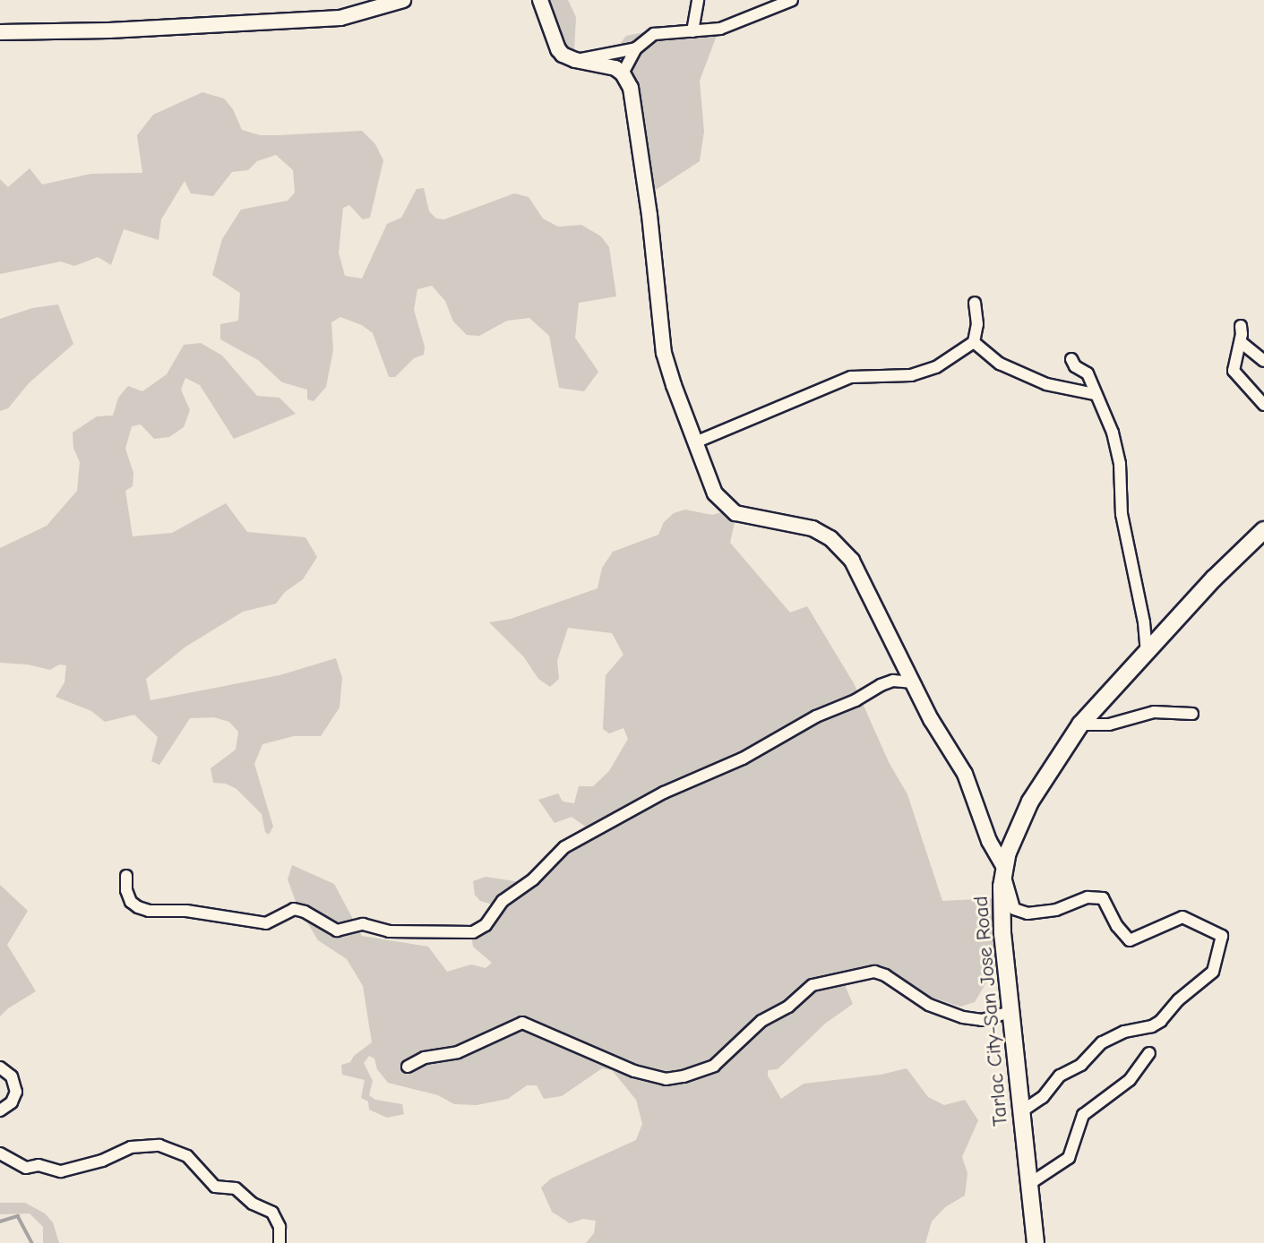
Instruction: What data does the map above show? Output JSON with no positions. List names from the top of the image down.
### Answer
{
  "streets": {
    "main road": ["Tarlac City-San Jose Road"]
  }
}
